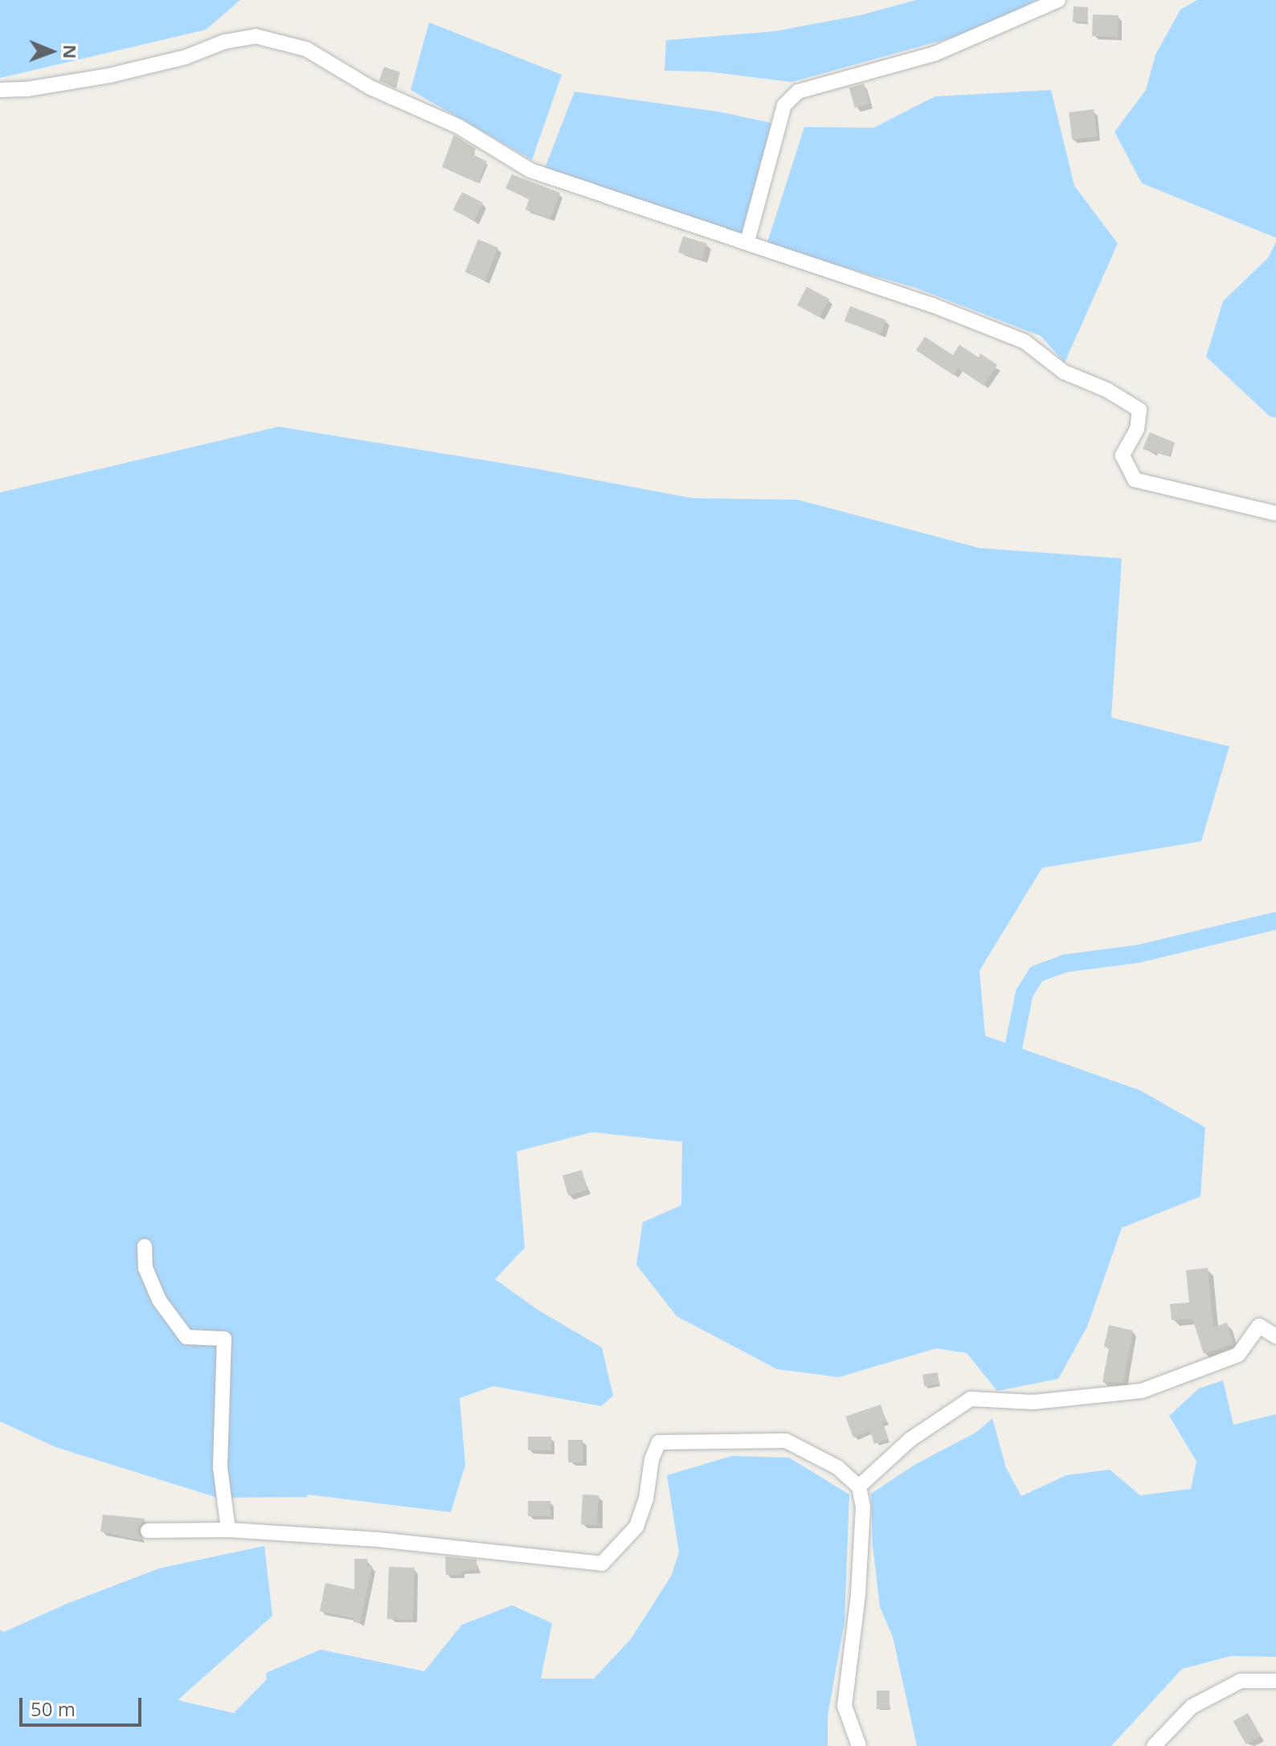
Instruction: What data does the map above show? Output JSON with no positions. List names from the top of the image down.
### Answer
{
  "scale_bar": "50 m",
  "north": "right"
}
